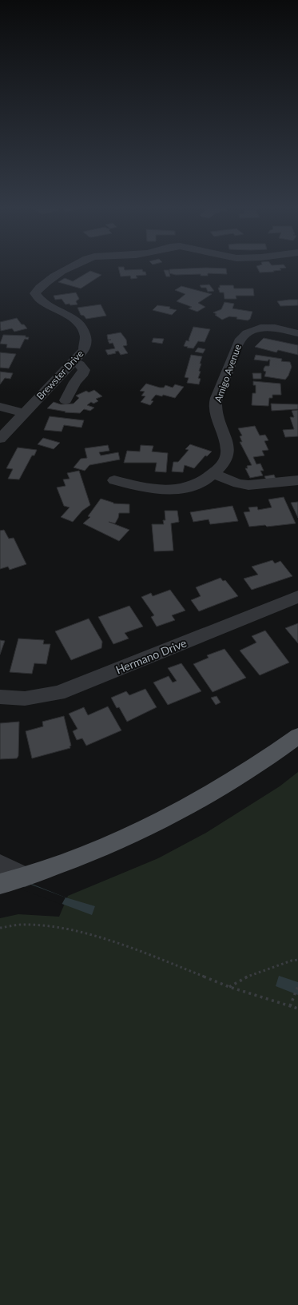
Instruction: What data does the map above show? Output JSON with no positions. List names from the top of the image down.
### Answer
{
  "streets": {
    "street": ["Amigo Avenue", "Brewster Drive", "Hermano Drive"]
  }
}
